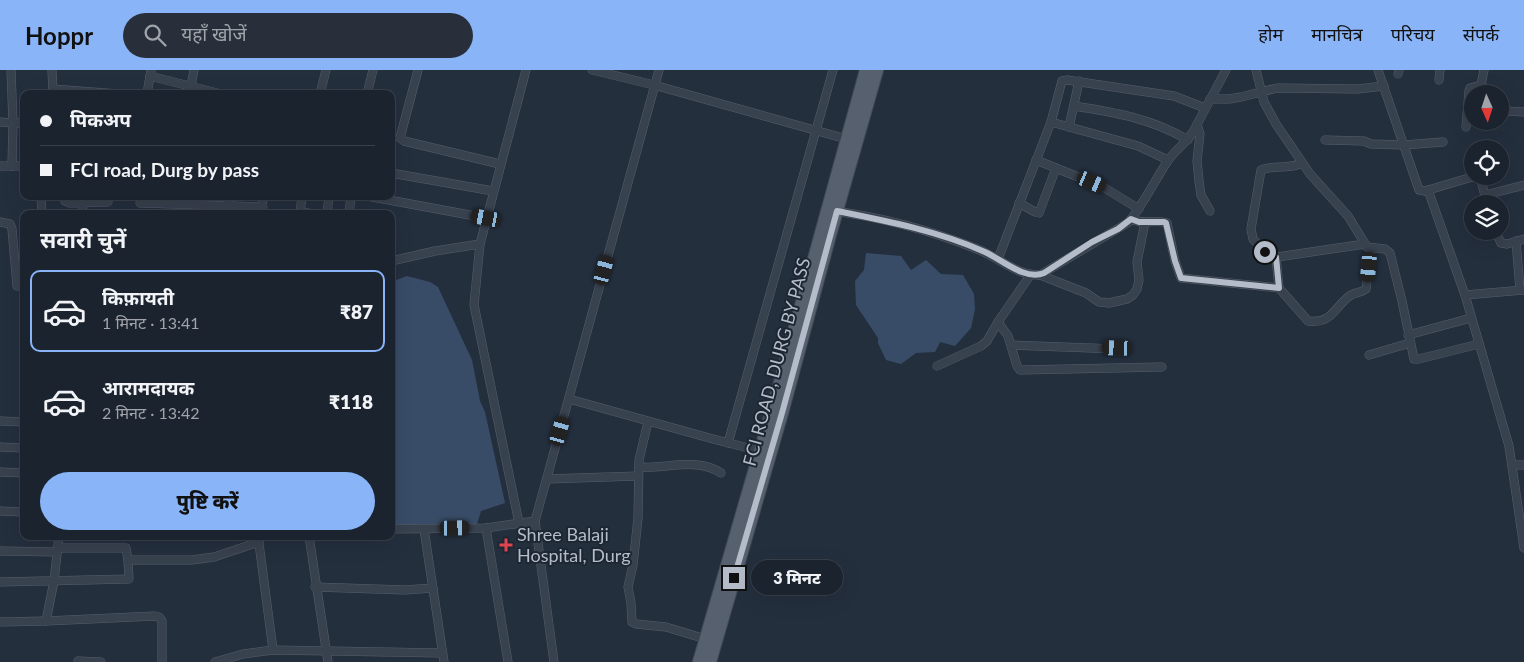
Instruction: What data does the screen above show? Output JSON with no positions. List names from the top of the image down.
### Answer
{
  "streets": {
    "main road": ["FCI ROAD, DURG BY PASS"]
  },
  "places": {
    "health": ["Shree Balaji Hospital, Durg"]
  },
  "north": "bottom",
  "page": {
    "header": "Hoppr",
    "search": "यहाँ खोजें",
    "nav": [
      "होम",
      "मानचित्र",
      "परिचय",
      "संपर्क"
    ],
    "banner": ["पिकअप", "FCI road, Durg by pass"],
    "heading": "सवारी चुनें",
    "list": [
      {
        "name": "किफ़ायती",
        "note": "1 मिनट · 13:41",
        "value": "₹87"
      },
      {
        "name": "आरामदायक",
        "note": "2 मिनट · 13:42",
        "value": "₹118"
      }
    ],
    "buttons": "पुष्टि करें",
    "bubble": "3 मिनट"
  }
}
